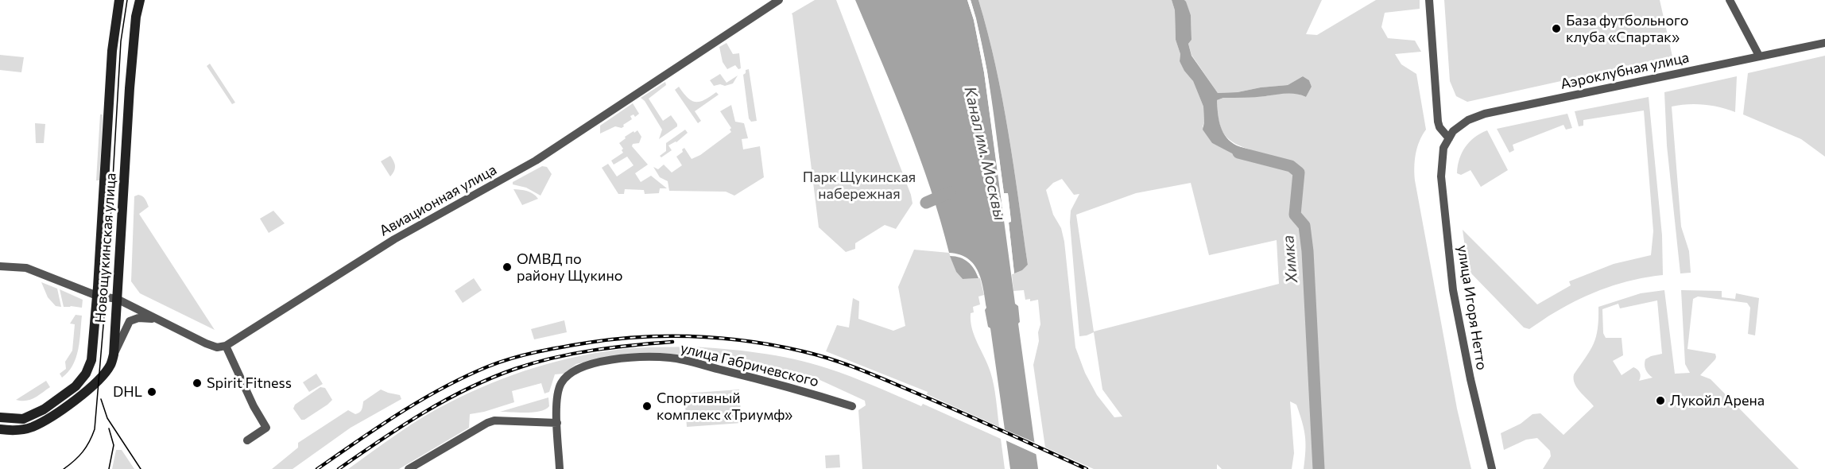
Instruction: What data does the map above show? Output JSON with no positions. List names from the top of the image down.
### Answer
{
  "streets": {
    "main road": ["Новощукинская улица"],
    "street": [
      "Аэроклубная улица",
      "Авиационная улица",
      "улица Игоря Нетто",
      "улица Габричевского"
    ]
  },
  "crossings": [
    ["Аэроклубная улица", "улица Игоря Нетто"]
  ],
  "water": ["Канал им. Москвы", "Химка"],
  "parks": ["Парк Щукинская набережная"],
  "places": [
    "База футбольного клуба «Спартак»",
    "ОМВД по району Щукино",
    "Spirit Fitness",
    "DHL",
    "Лукойл Арена",
    "Спортивный комплекс «Триумф»"
  ]
}
